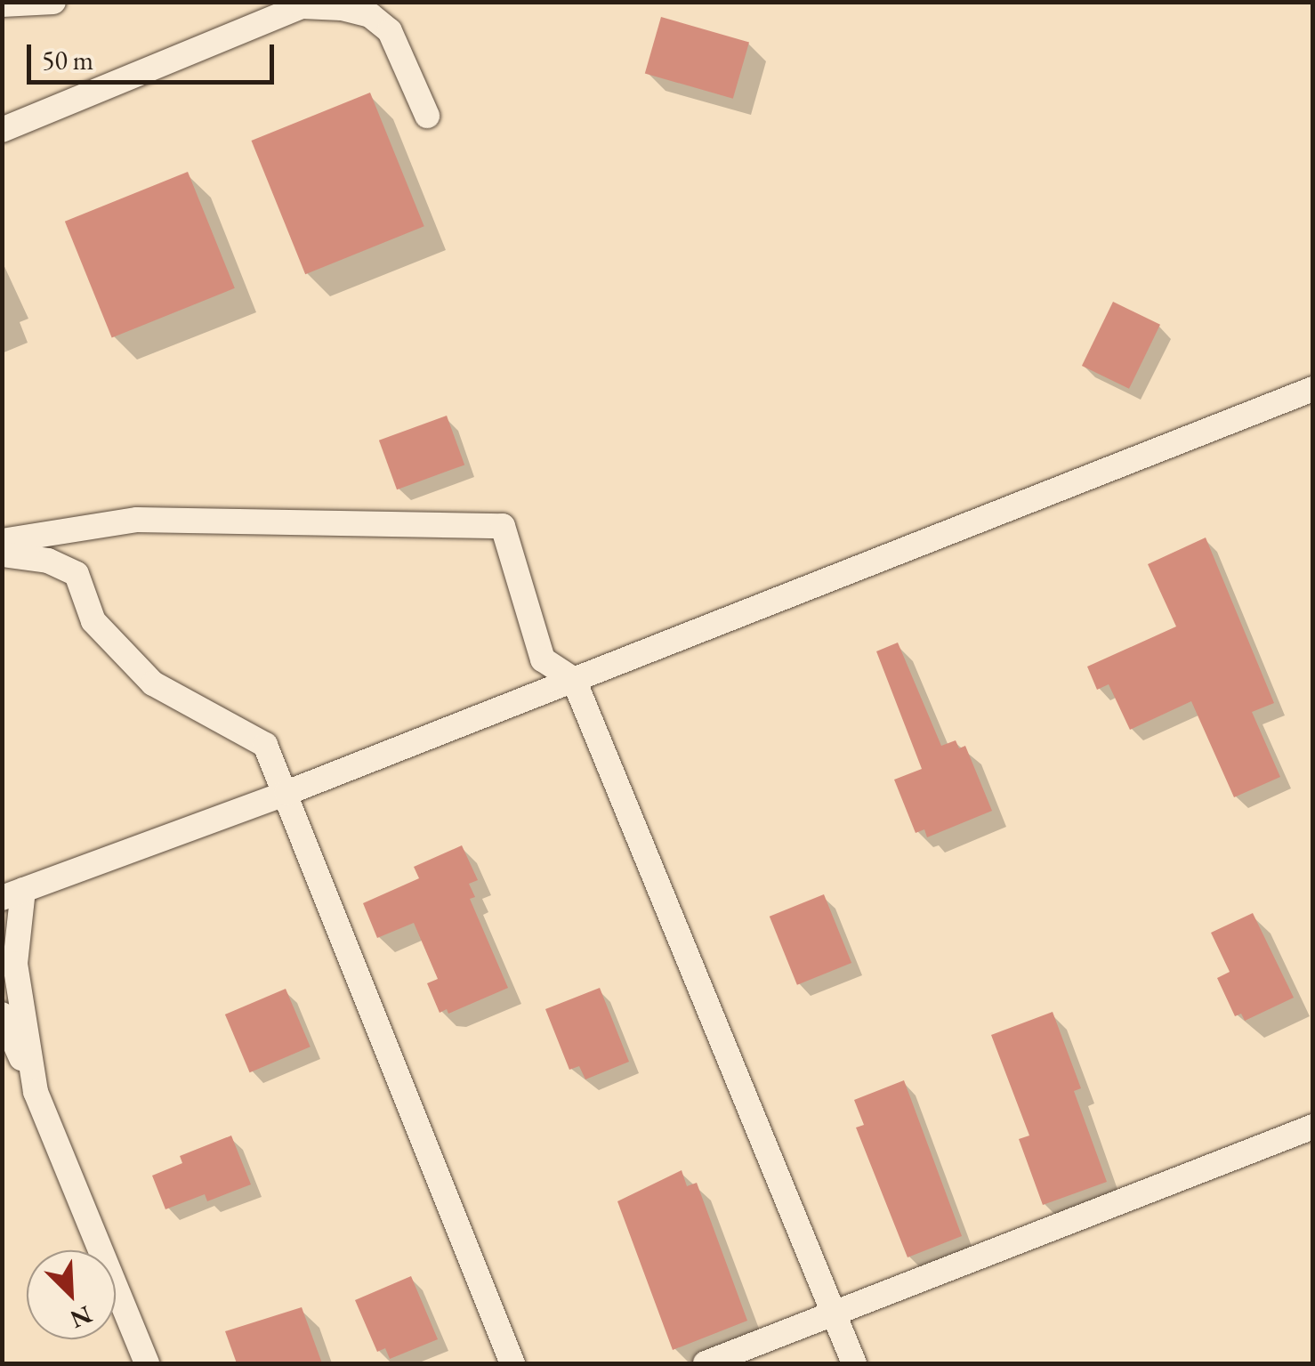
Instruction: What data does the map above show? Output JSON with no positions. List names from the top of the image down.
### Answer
{
  "scale_bar": "50 m",
  "north": "bottom right"
}
